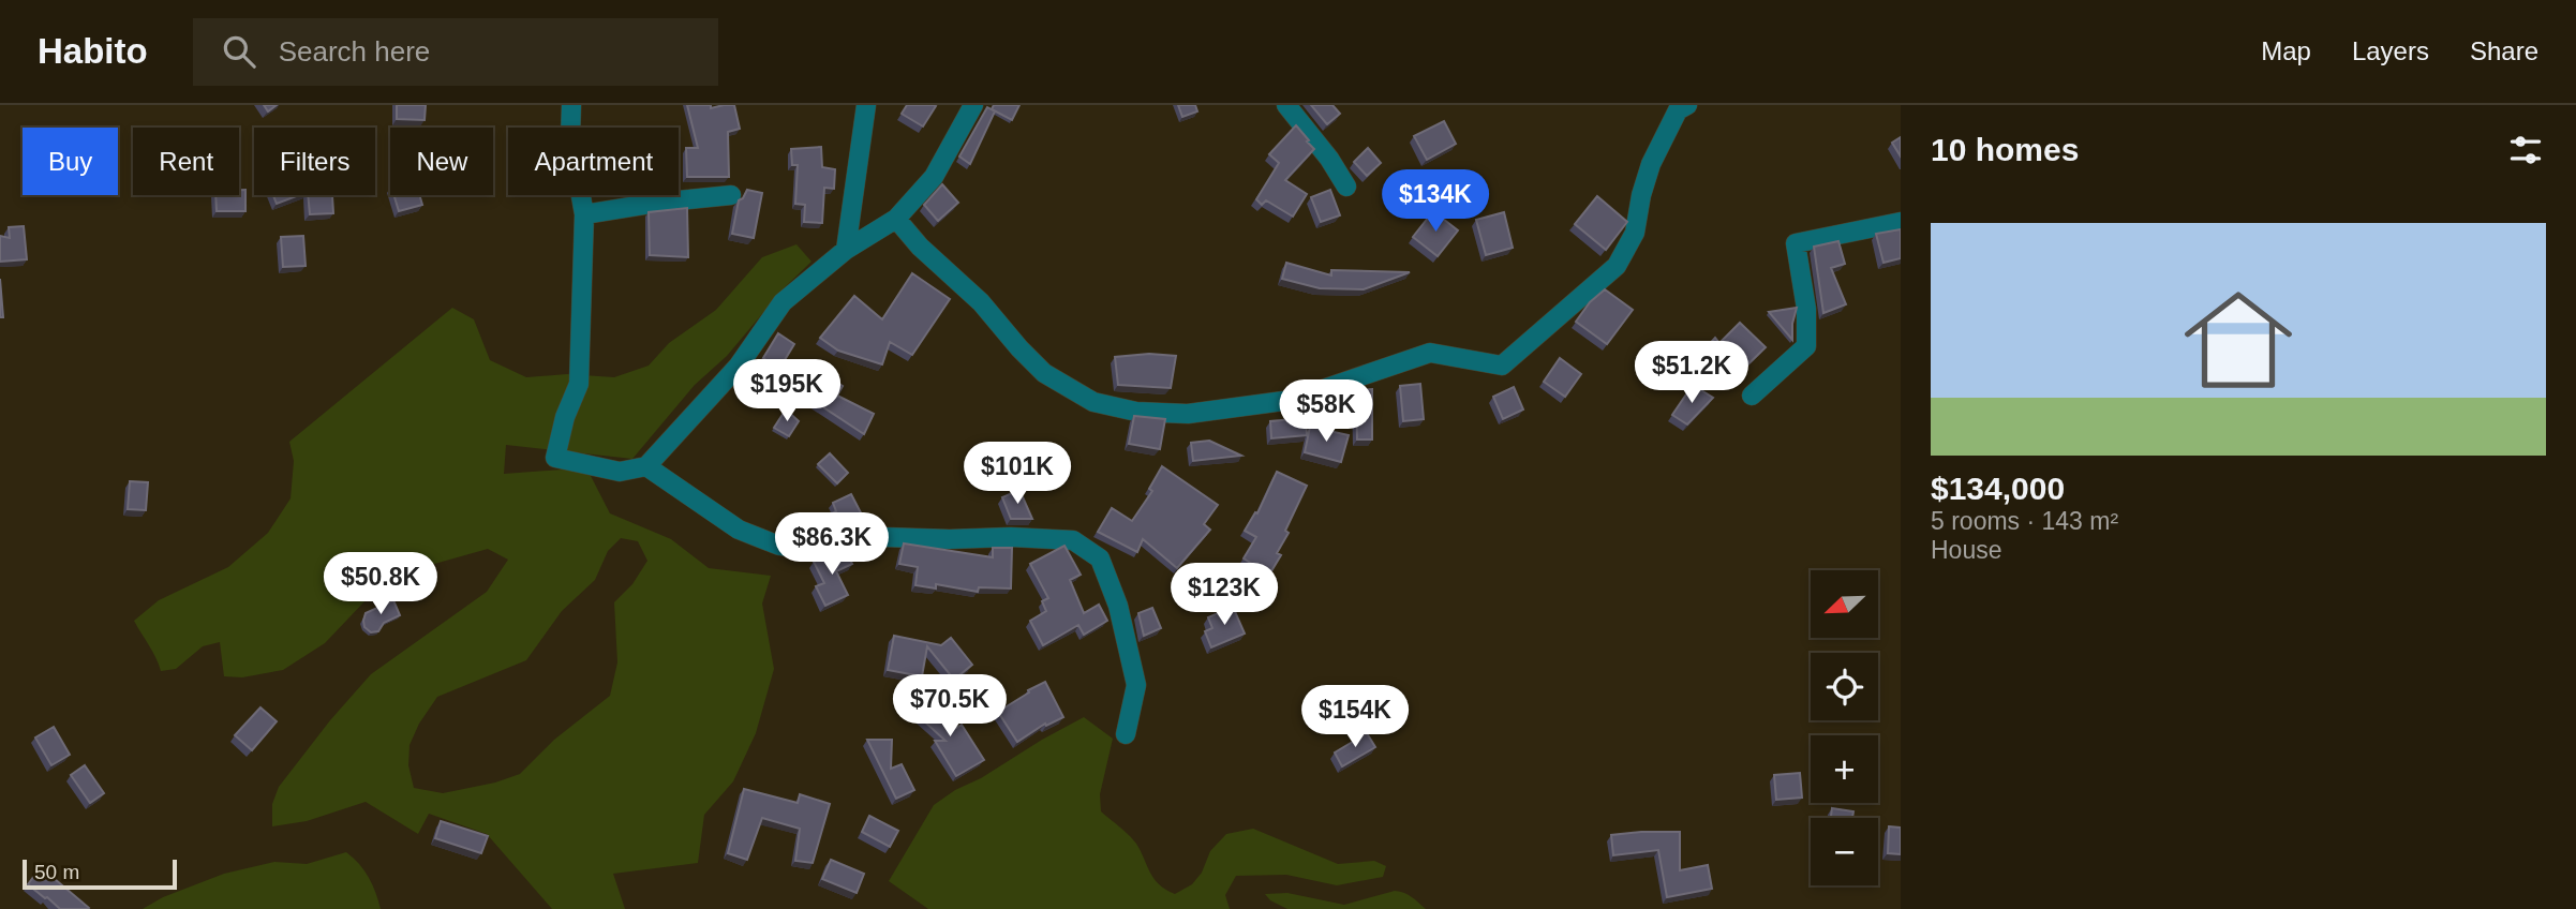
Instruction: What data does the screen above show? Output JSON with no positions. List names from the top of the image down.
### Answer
{
  "scale_bar": "50 m",
  "north": "bottom left",
  "page": {
    "header": "Habito",
    "search": "Search here",
    "nav": ["Map", "Layers", "Share"],
    "heading": "10 homes",
    "chip": [
      "Buy",
      "Rent",
      "Filters",
      "New",
      "Apartment"
    ],
    "price": [
      "$134K",
      "$51.2K",
      "$195K",
      "$58K",
      "$101K",
      "$86.3K",
      "$50.8K",
      "$123K",
      "$70.5K",
      "$154K"
    ],
    "list": [
      {
        "name": "$134,000",
        "note": "5 rooms · 143 m² · House"
      }
    ],
    "map_buttons": ["+", "−"],
    "scale": "50 m"
  }
}
